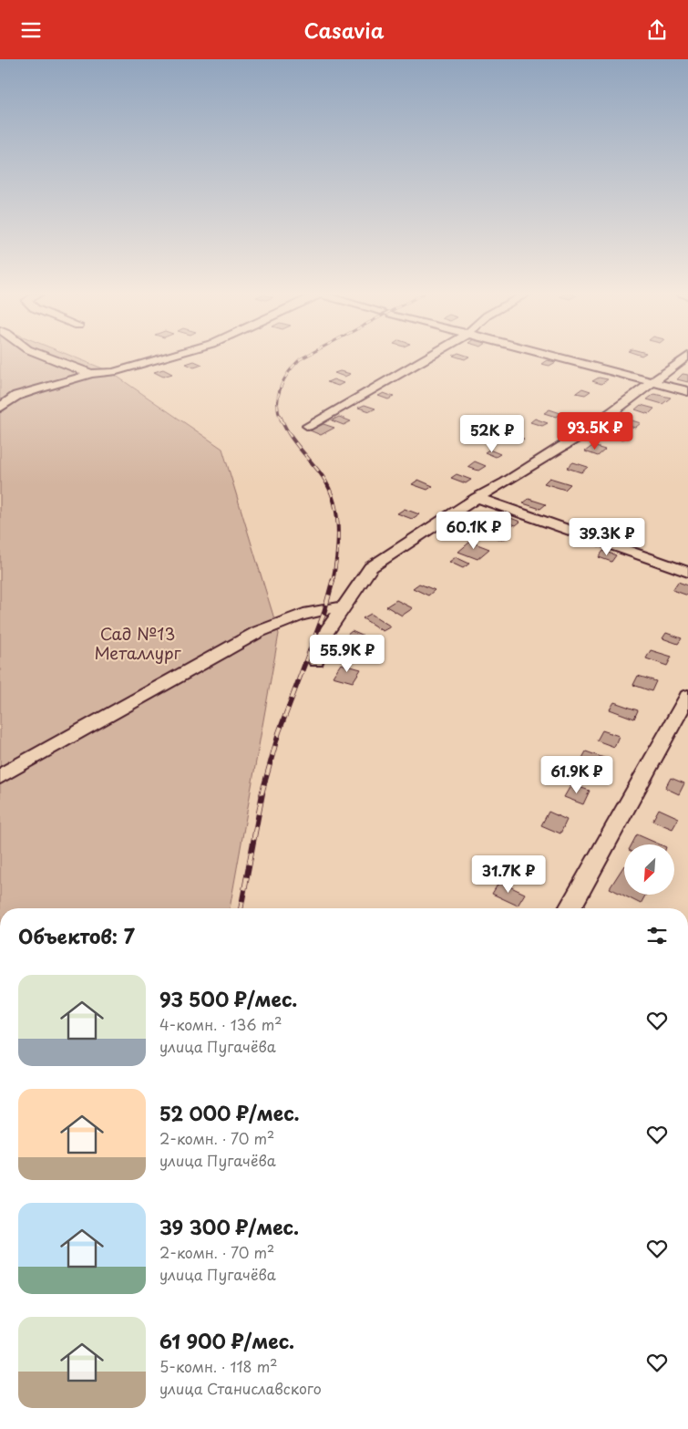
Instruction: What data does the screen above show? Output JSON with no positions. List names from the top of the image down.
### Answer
{
  "parks": ["Сад №13 Металлург"],
  "north": "bottom left",
  "page": {
    "header": "Casavia",
    "price": [
      "93.5K ₽",
      "52K ₽",
      "60.1K ₽",
      "39.3K ₽",
      "55.9K ₽",
      "61.9K ₽",
      "31.7K ₽"
    ],
    "heading": "Объектов: 7",
    "list": [
      {
        "name": "93 500 ₽/мес.",
        "note": "4-комн. · 136 m² · улица Пугачёва"
      },
      {
        "name": "52 000 ₽/мес.",
        "note": "2-комн. · 70 m² · улица Пугачёва"
      },
      {
        "name": "39 300 ₽/мес.",
        "note": "2-комн. · 70 m² · улица Пугачёва"
      },
      {
        "name": "61 900 ₽/мес.",
        "note": "5-комн. · 118 m² · улица Станиславского"
      }
    ]
  }
}
